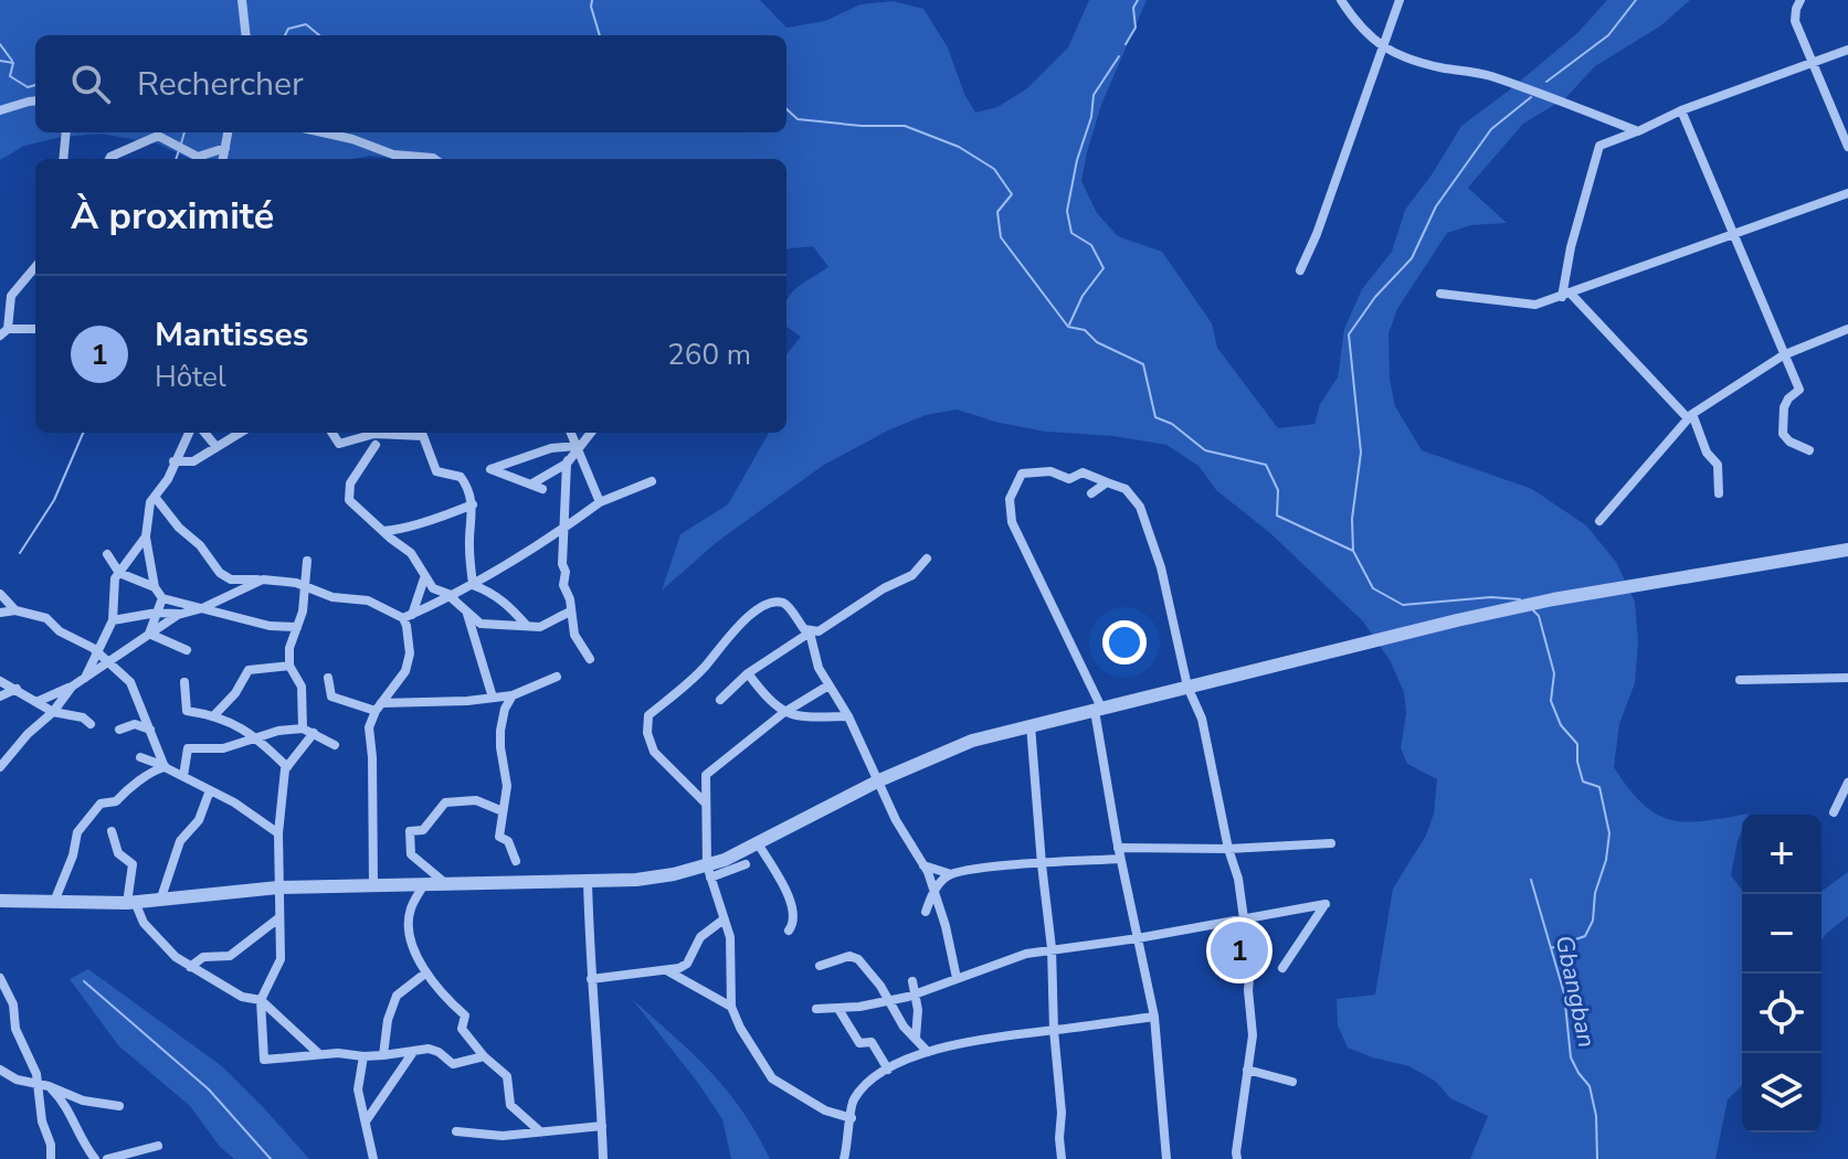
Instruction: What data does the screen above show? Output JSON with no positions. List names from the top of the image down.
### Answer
{
  "water": ["Gbangban"],
  "page": {
    "search": "Rechercher",
    "heading": "À proximité",
    "list": [
      {
        "mark": "1",
        "name": "Mantisses",
        "note": "Hôtel",
        "value": "260 m"
      }
    ],
    "map_buttons": ["+", "−"],
    "pins": "1"
  }
}
